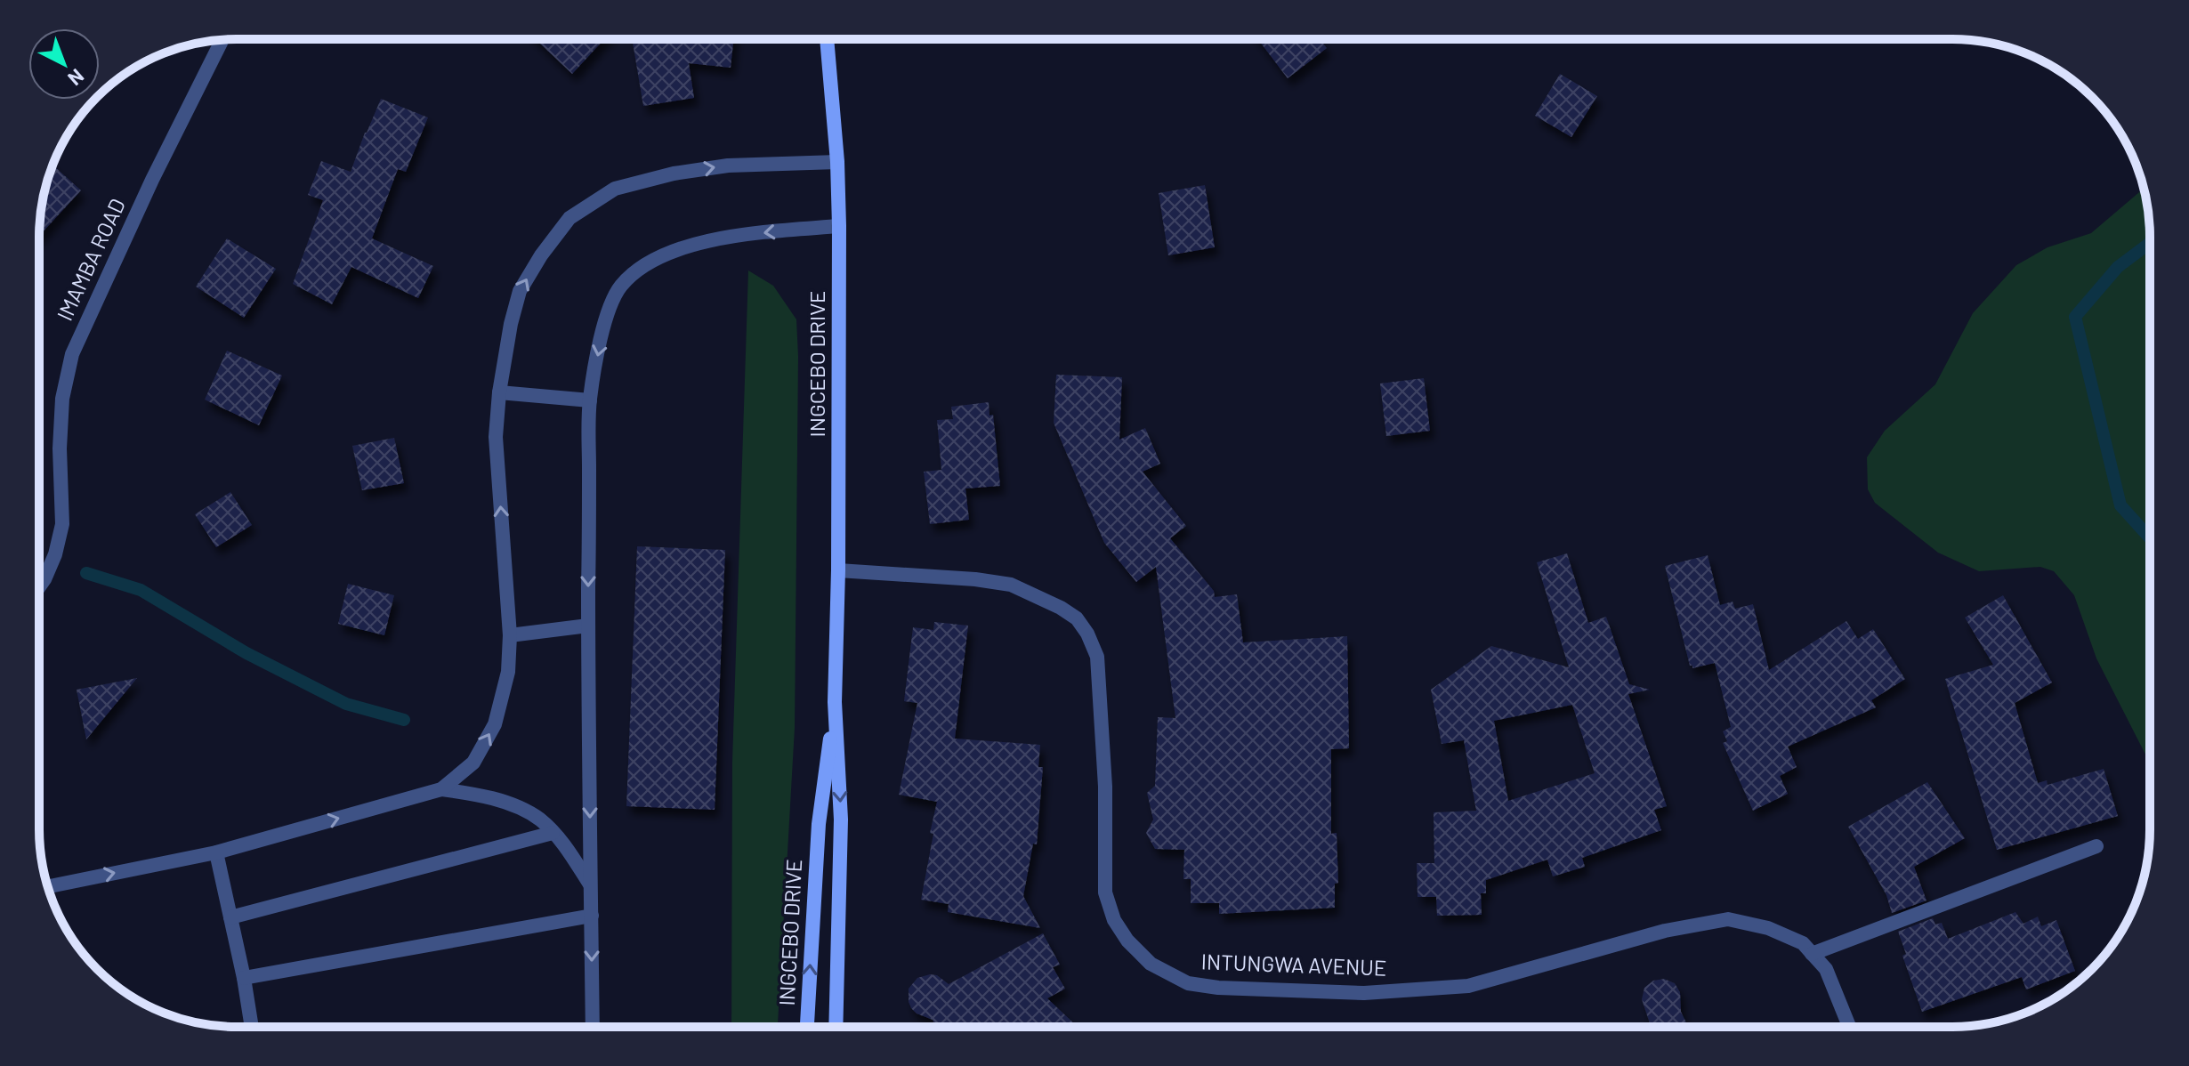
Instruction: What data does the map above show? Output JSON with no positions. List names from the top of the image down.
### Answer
{
  "streets": {
    "main road": ["INGCEBO DRIVE"],
    "street": ["IMAMBA ROAD", "INTUNGWA AVENUE"]
  },
  "crossings": [
    ["INGCEBO DRIVE", "INTUNGWA AVENUE"]
  ],
  "north": "bottom right"
}
